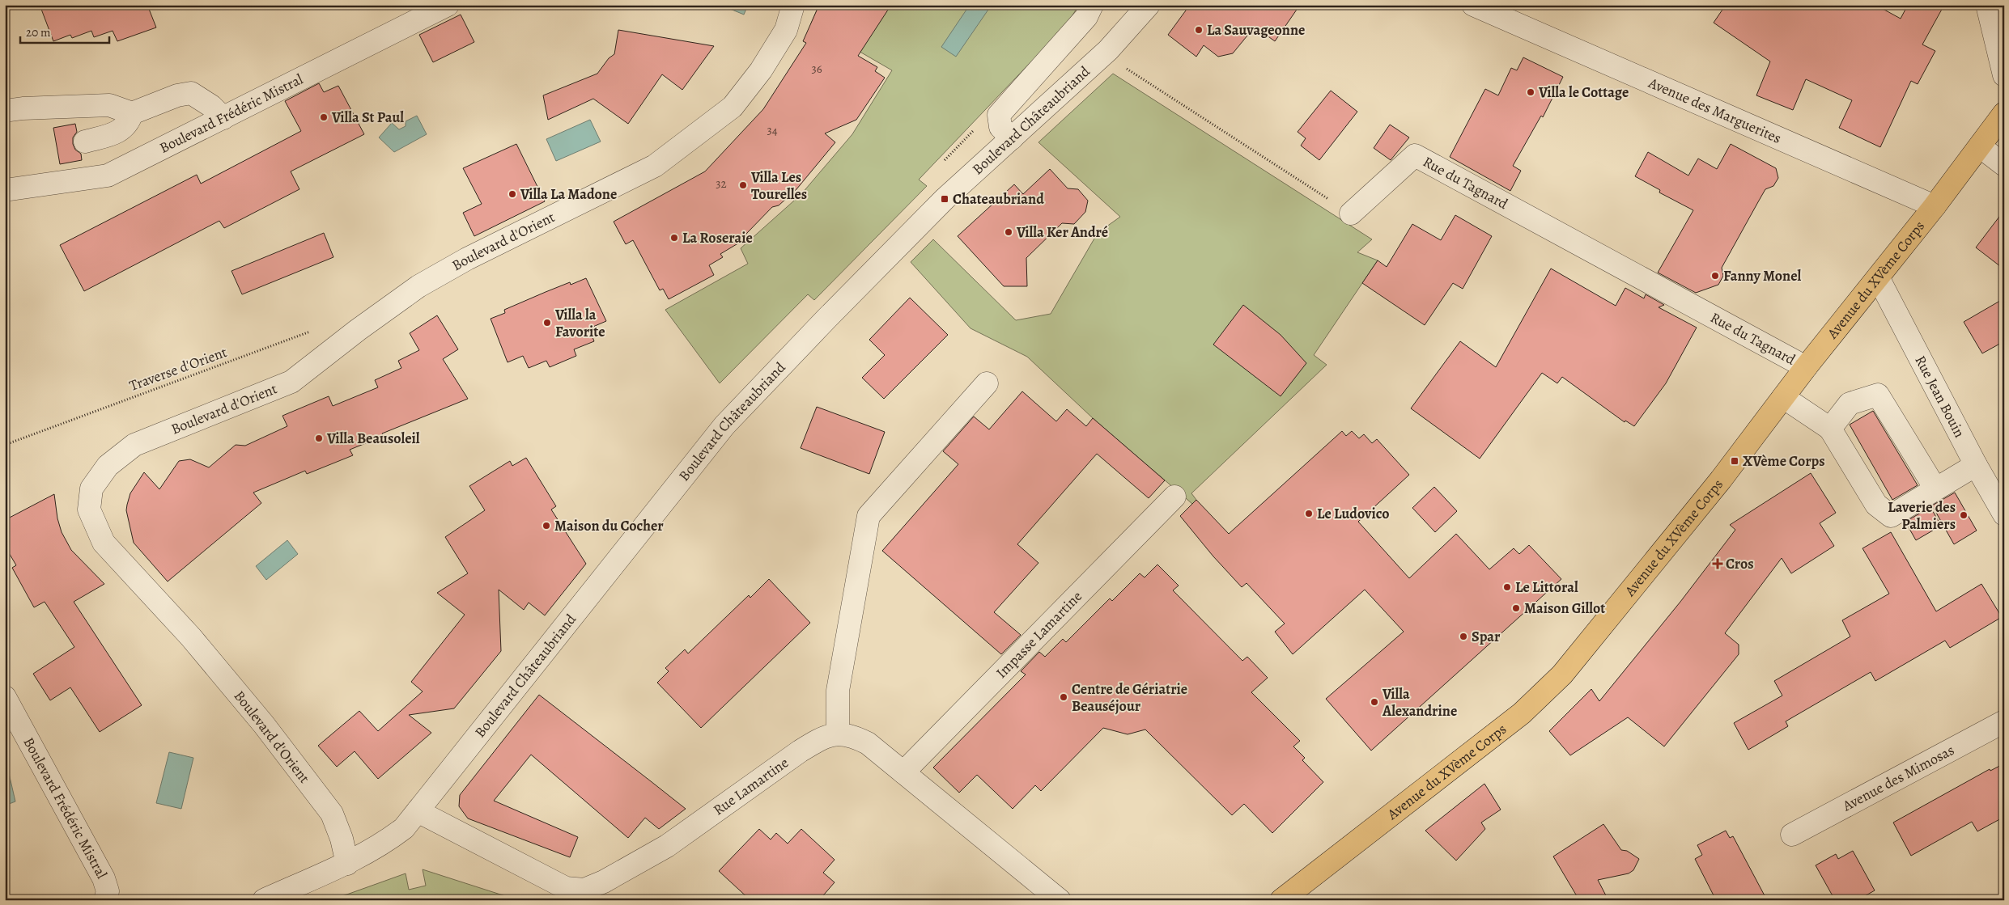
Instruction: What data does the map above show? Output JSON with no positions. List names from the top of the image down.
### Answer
{
  "streets": {
    "main road": ["Avenue du XVème Corps"],
    "street": [
      "Avenue des Marguerites",
      "Boulevard Frédéric Mistral",
      "Boulevard Châteaubriand",
      "Rue du Tagnard",
      "Boulevard d'Orient",
      "Rue Jean Bouin",
      "Impasse Lamartine",
      "Avenue des Mimosas",
      "Rue Lamartine"
    ],
    "path": ["Traverse d'Orient"]
  },
  "crossings": [
    ["Avenue des Marguerites", "Avenue du XVème Corps"],
    ["Boulevard Châteaubriand", "Boulevard d'Orient"],
    ["Boulevard Châteaubriand", "Rue Lamartine"],
    ["Rue du Tagnard", "Avenue du XVème Corps"],
    ["Avenue du XVème Corps", "Rue Jean Bouin"]
  ],
  "places": {
    "other": [
      "La Sauvageonne",
      "Villa le Cottage",
      "Villa St Paul",
      "Villa Les Tourelles",
      "Villa La Madone",
      "Villa Ker André",
      "La Roseraie",
      "Fanny Monel",
      "Villa la Favorite",
      "Villa Beausoleil",
      "Le Ludovico",
      "Laverie des Palmiers",
      "Maison du Cocher",
      "Le Littoral",
      "Maison Gillot",
      "Spar",
      "Centre de Gériatrie Beauséjour",
      "Villa Alexandrine"
    ],
    "transit": ["Chateaubriand", "XVème Corps"],
    "health": ["Cros"]
  },
  "house_numbers": ["36", "34", "32"],
  "scale_bar": "20 m"
}
